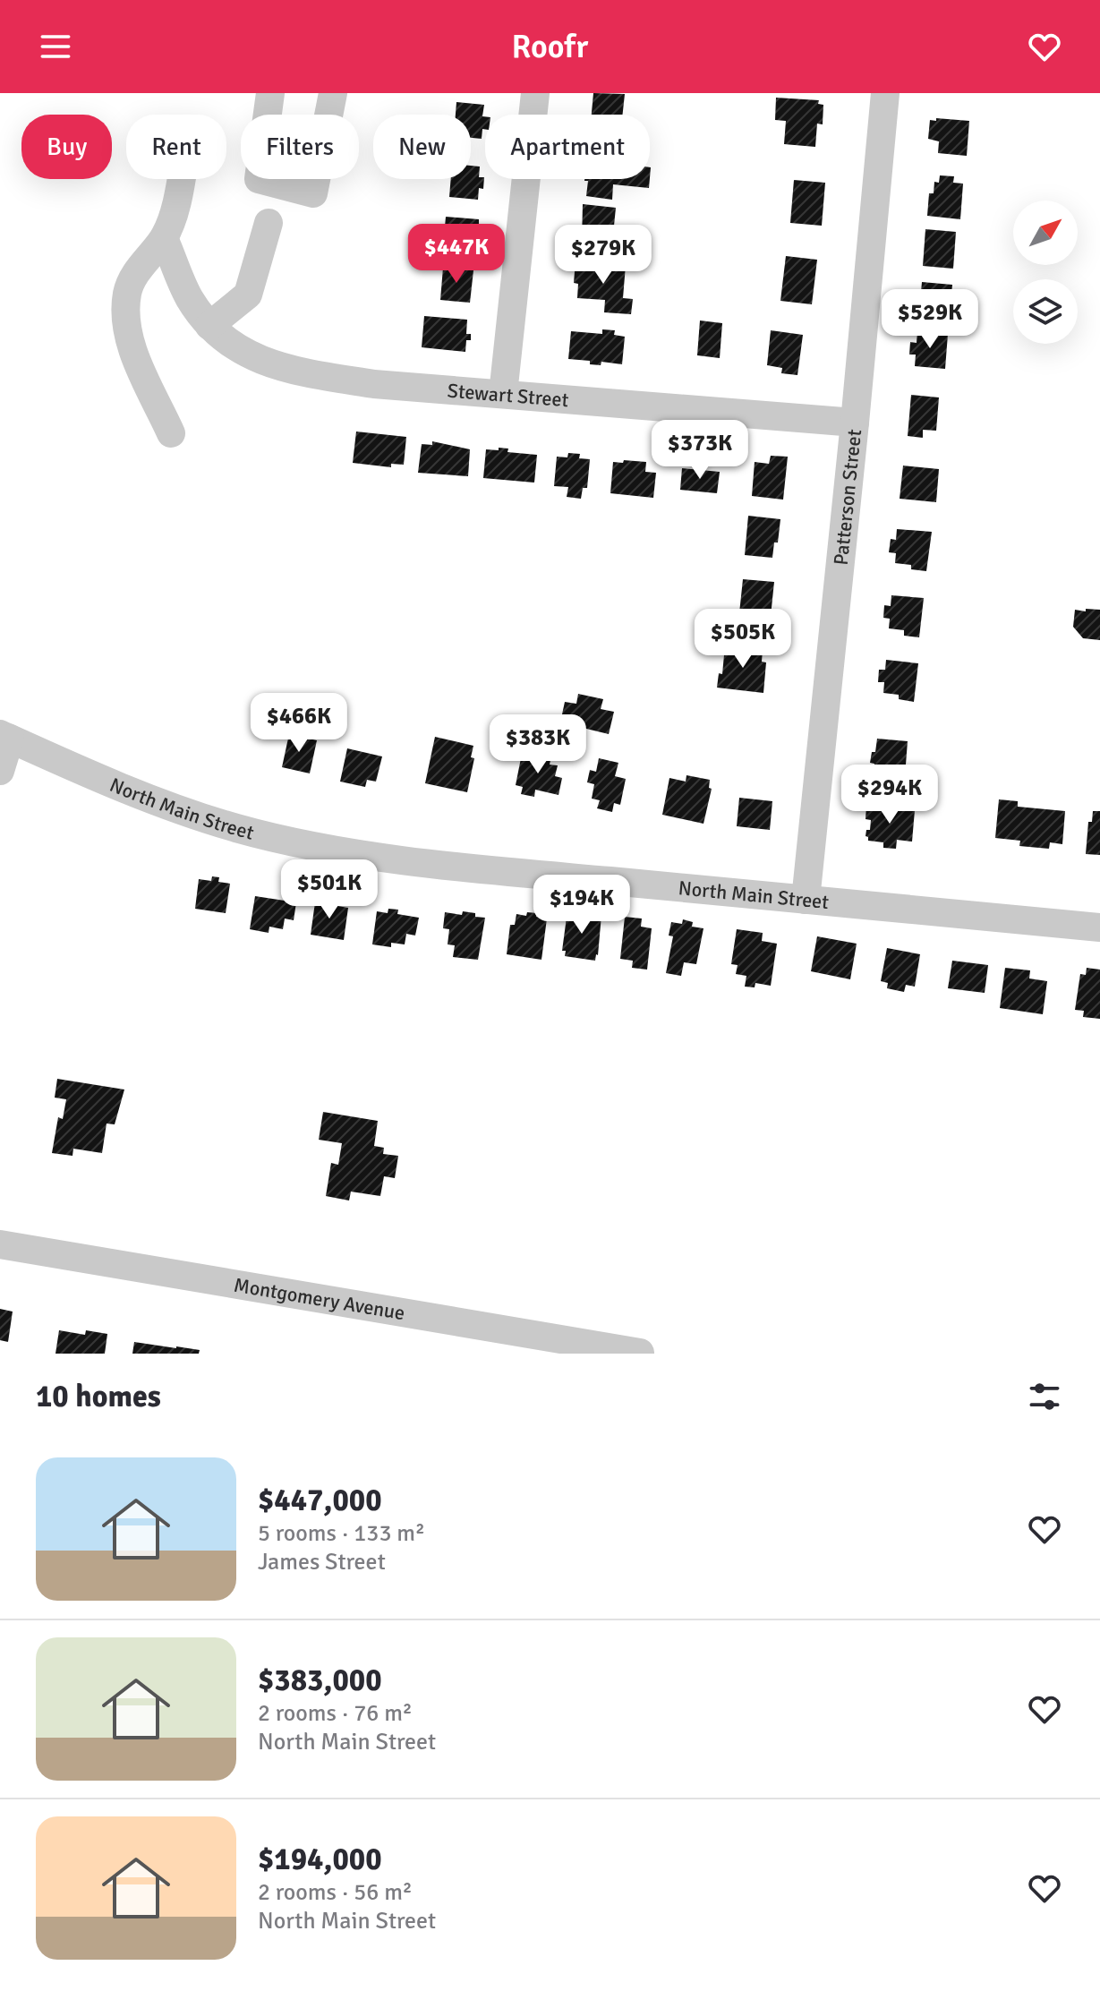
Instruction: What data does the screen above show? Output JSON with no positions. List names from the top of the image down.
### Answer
{
  "streets": {
    "street": [
      "Stewart Street",
      "Patterson Street",
      "North Main Street",
      "Montgomery Avenue"
    ]
  },
  "crossings": [
    ["Stewart Street", "Patterson Street"],
    ["Patterson Street", "North Main Street"]
  ],
  "north": "top right",
  "page": {
    "header": "Roofr",
    "chip": [
      "Buy",
      "Rent",
      "Filters",
      "New",
      "Apartment"
    ],
    "price": [
      "$447K",
      "$279K",
      "$529K",
      "$373K",
      "$505K",
      "$466K",
      "$383K",
      "$294K",
      "$501K",
      "$194K"
    ],
    "heading": "10 homes",
    "list": [
      {
        "name": "$447,000",
        "note": "5 rooms · 133 m² · James Street"
      },
      {
        "name": "$383,000",
        "note": "2 rooms · 76 m² · North Main Street"
      },
      {
        "name": "$194,000",
        "note": "2 rooms · 56 m² · North Main Street"
      }
    ]
  }
}
